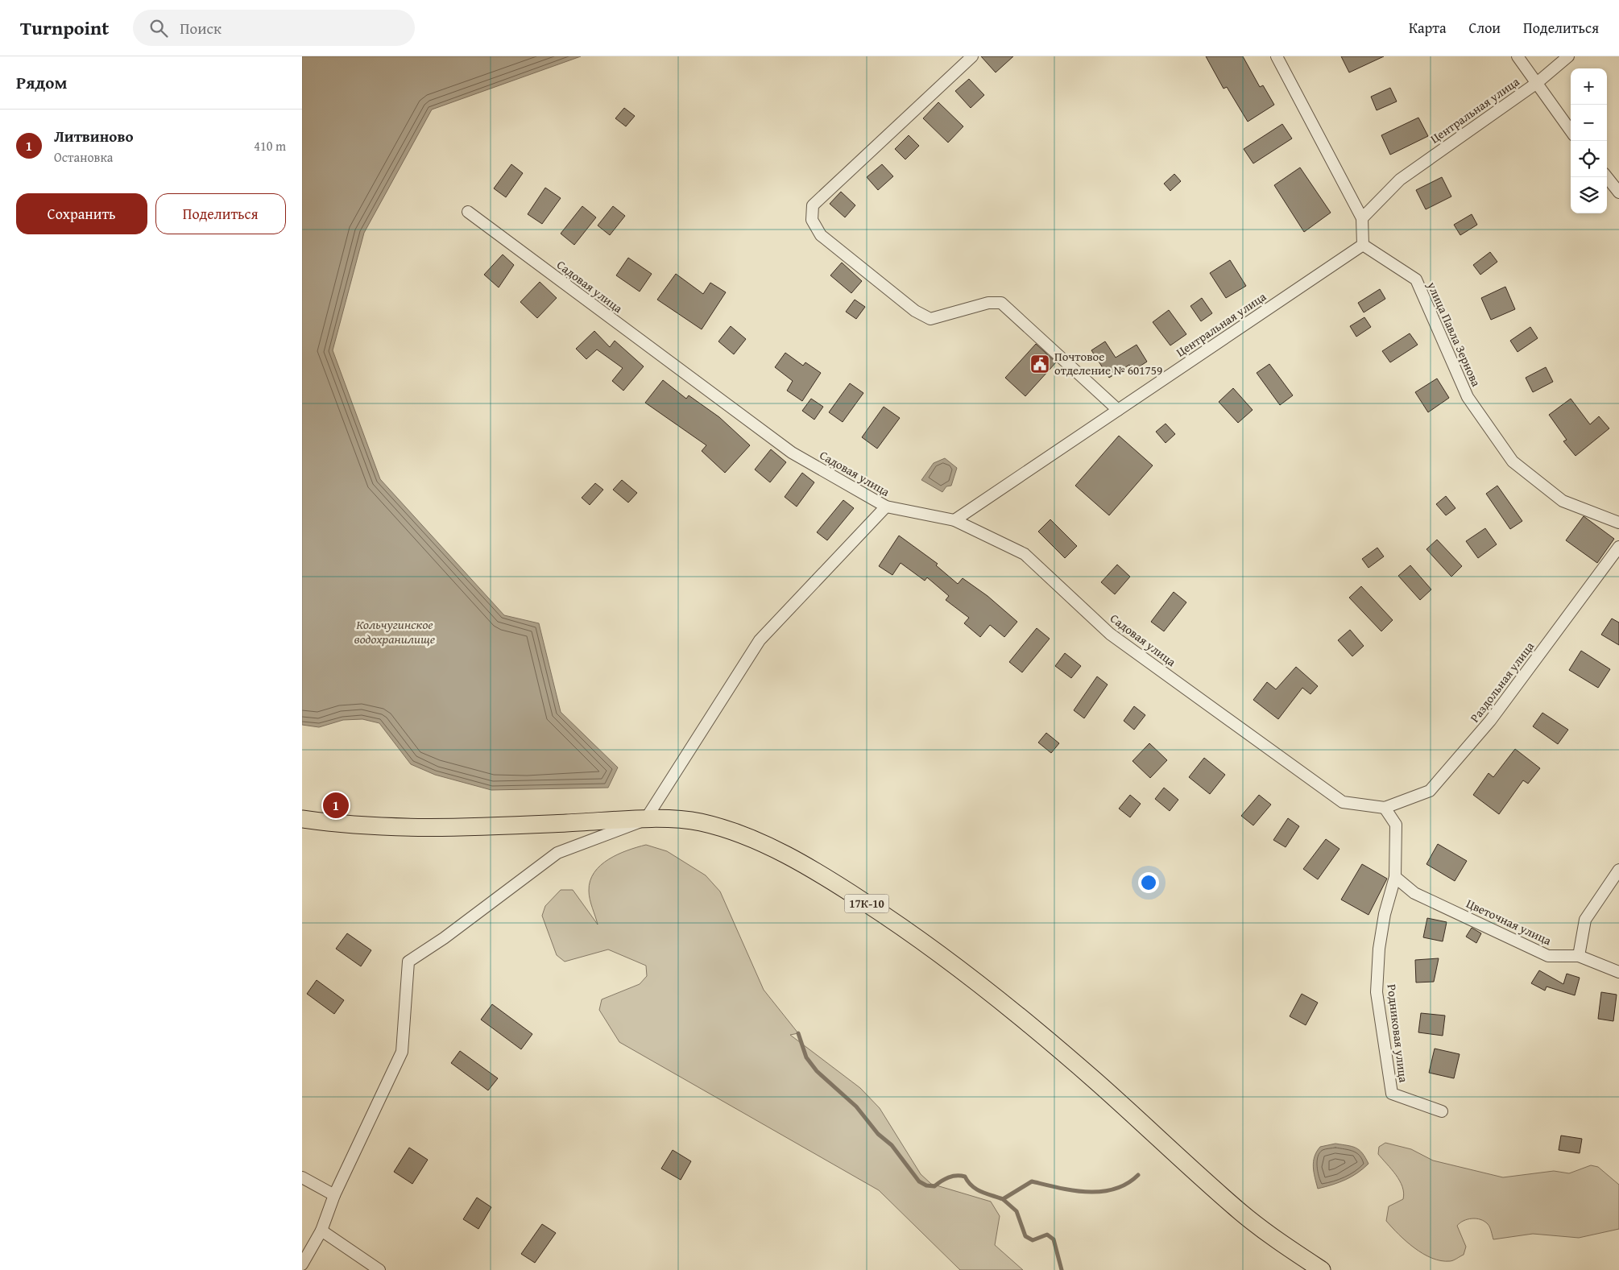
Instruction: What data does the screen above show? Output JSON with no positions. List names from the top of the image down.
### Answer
{
  "streets": {
    "main road": ["17К-10"],
    "street": [
      "Центральная улица",
      "Садовая улица",
      "улица Павла Зернова",
      "Раздольная улица",
      "Цветочная улица",
      "Родниковая улица"
    ]
  },
  "crossings": [
    ["Центральная улица", "Садовая улица"],
    ["Центральная улица", "улица Павла Зернова"],
    ["Садовая улица", "Раздольная улица"],
    ["Садовая улица", "Родниковая улица"],
    ["Раздольная улица", "Родниковая улица"],
    ["Цветочная улица", "Родниковая улица"]
  ],
  "water": ["Кольчугинское водохранилище"],
  "places": {
    "public building": ["Почтовое отделение № 601759"]
  },
  "page": {
    "header": "Turnpoint",
    "search": "Поиск",
    "nav": ["Карта", "Слои", "Поделиться"],
    "heading": "Рядом",
    "map_buttons": ["+", "−"],
    "list": [
      {
        "mark": "1",
        "name": "Литвиново",
        "note": "Остановка",
        "value": "410 m"
      }
    ],
    "buttons": ["Сохранить", "Поделиться"],
    "pins": "1"
  }
}
